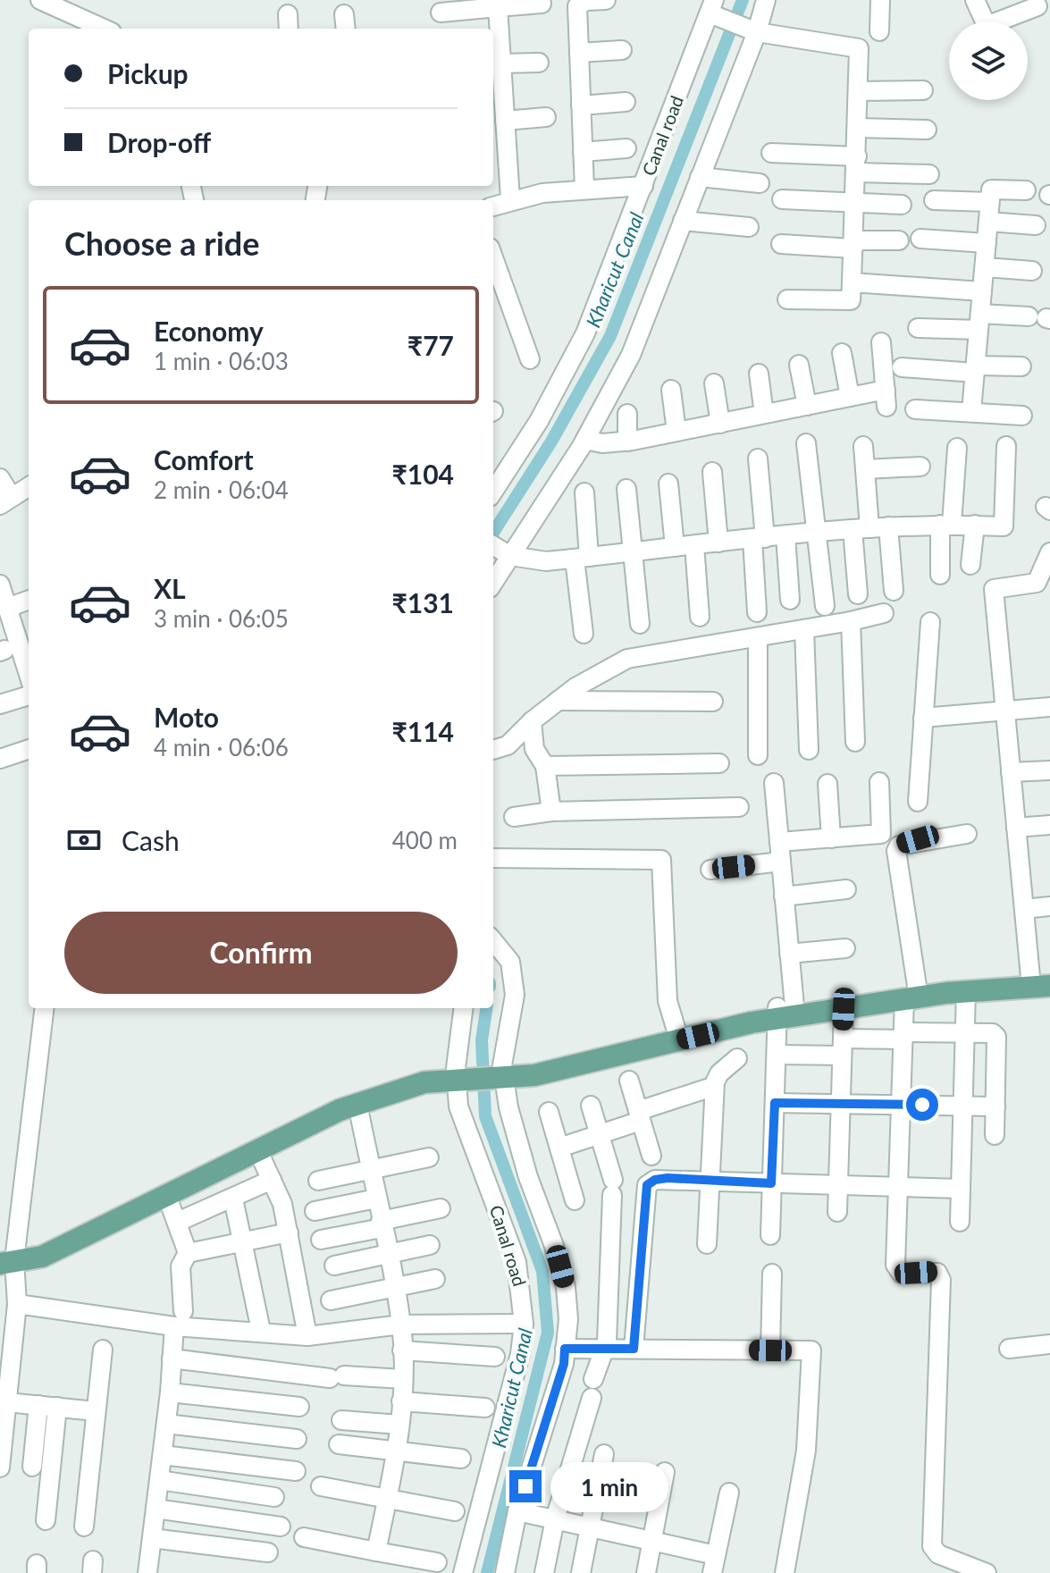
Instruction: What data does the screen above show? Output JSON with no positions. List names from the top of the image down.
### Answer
{
  "streets": {
    "street": ["Canal road"]
  },
  "water": ["Kharicut Canal"],
  "page": {
    "banner": ["Pickup", "Drop-off"],
    "heading": "Choose a ride",
    "list": [
      {
        "name": "Economy",
        "note": "1 min · 06:03",
        "value": "₹77"
      },
      {
        "name": "Comfort",
        "note": "2 min · 06:04",
        "value": "₹104"
      },
      {
        "name": "XL",
        "note": "3 min · 06:05",
        "value": "₹131"
      },
      {
        "name": "Moto",
        "note": "4 min · 06:06",
        "value": "₹114"
      }
    ],
    "pay": ["Cash", "400 m"],
    "buttons": "Confirm",
    "bubble": "1 min"
  }
}
